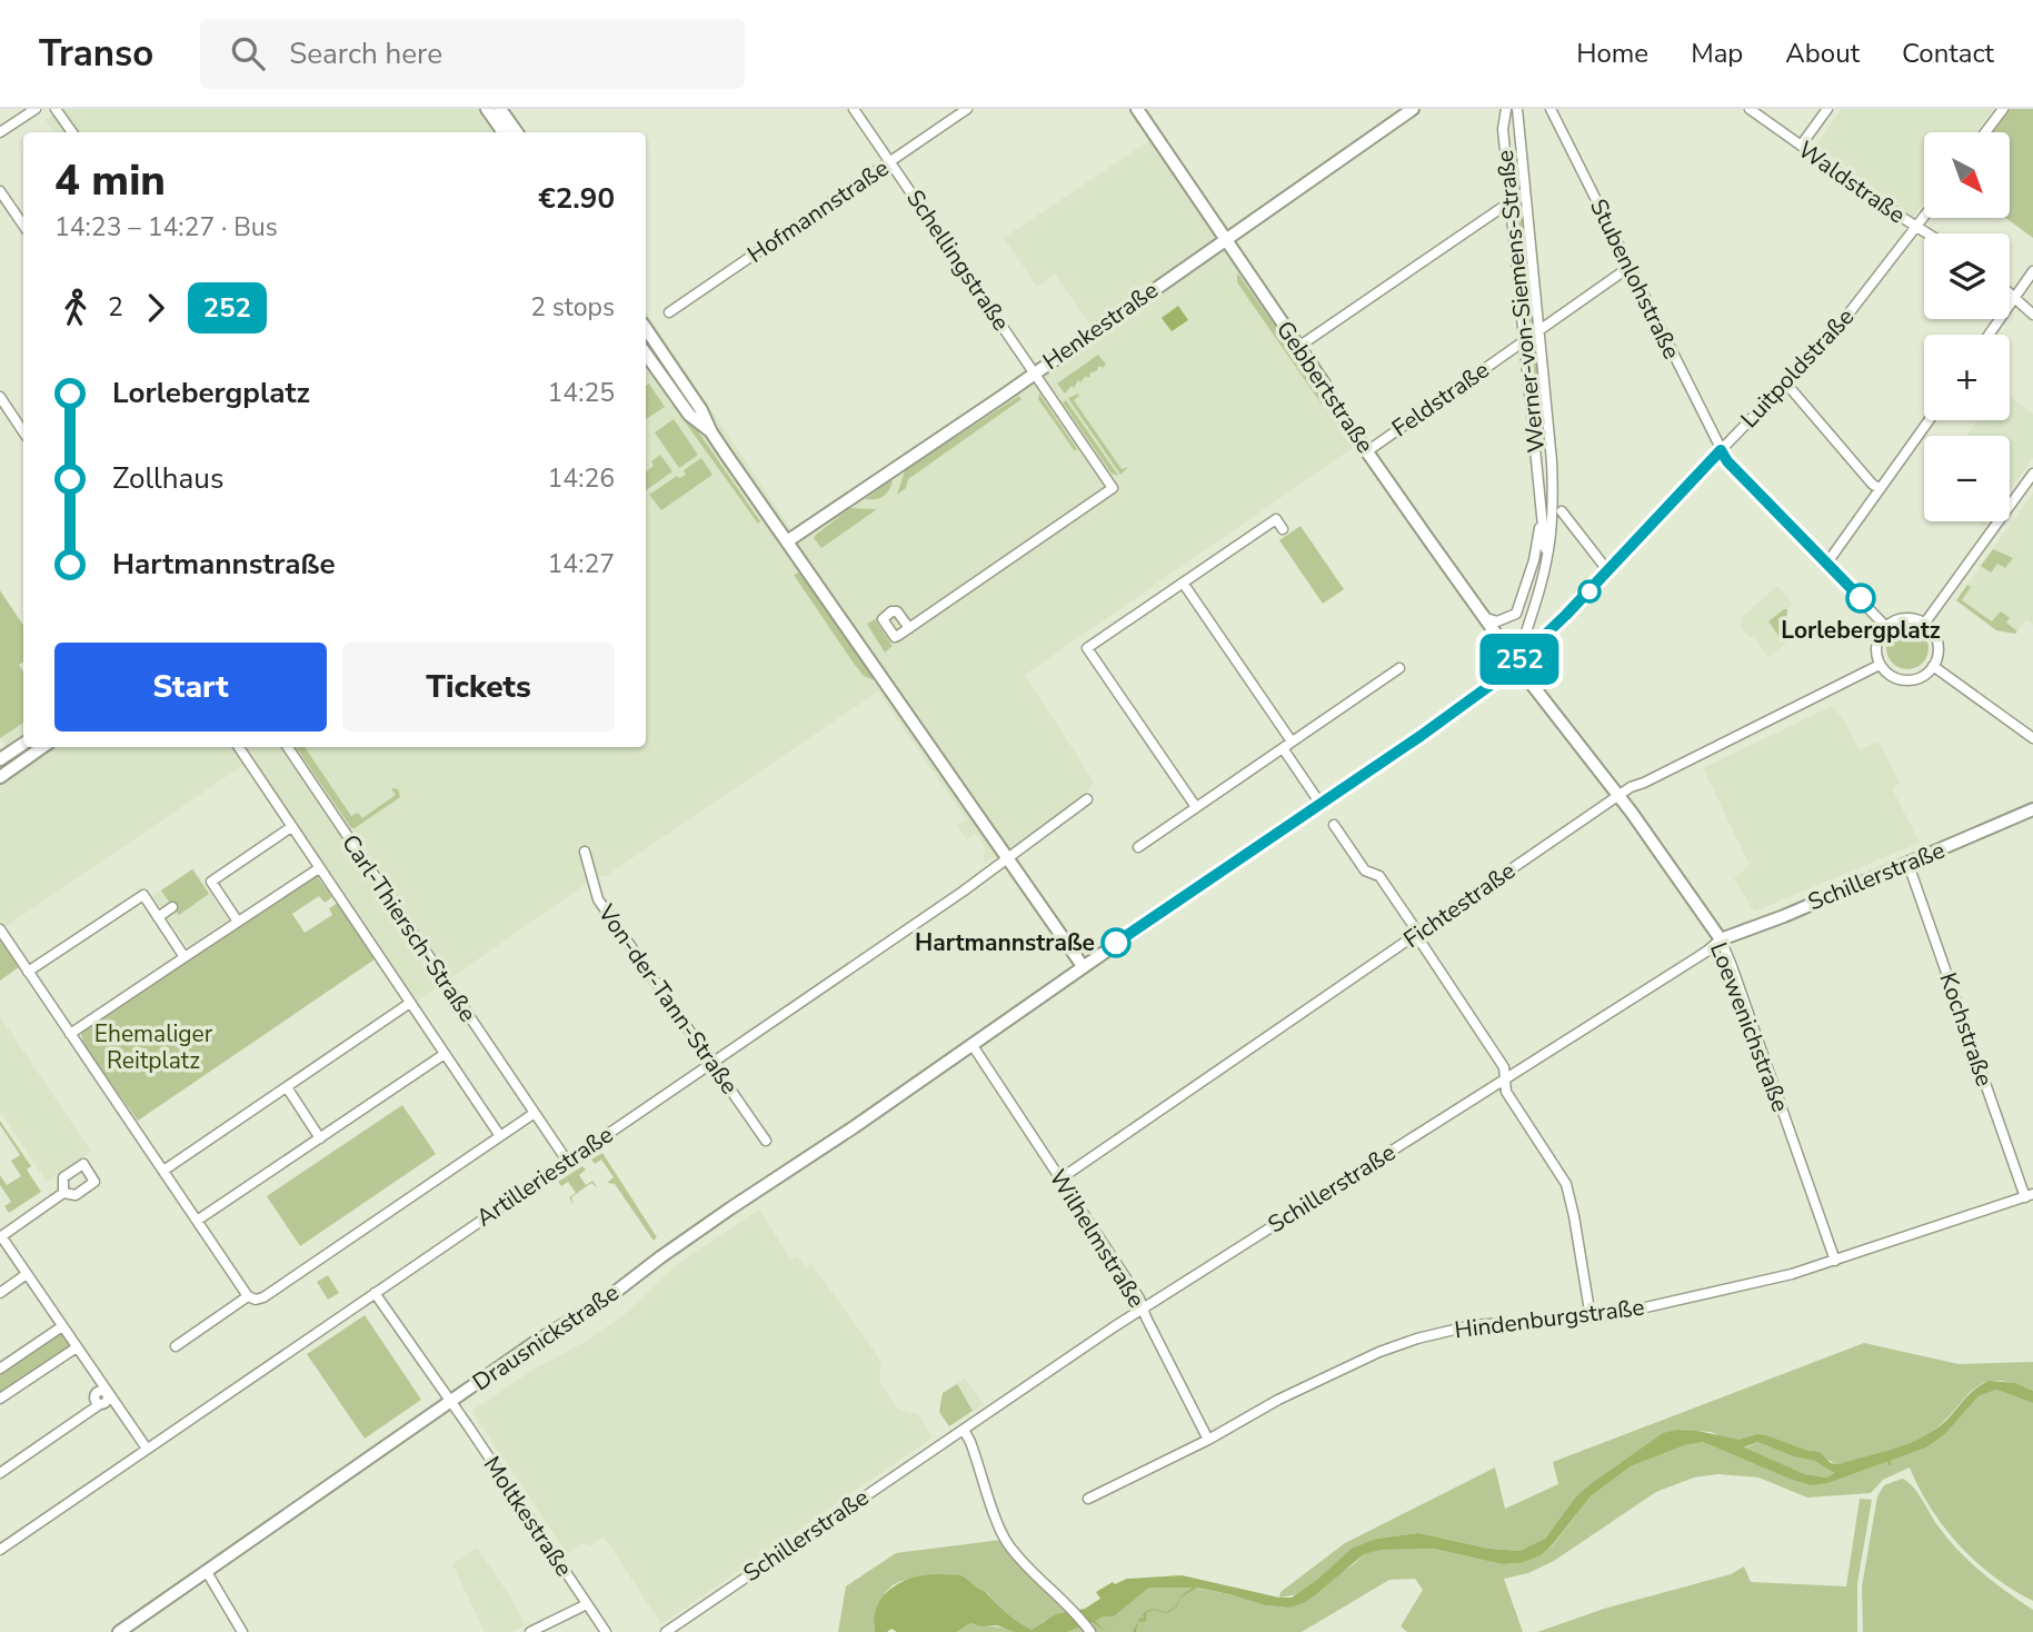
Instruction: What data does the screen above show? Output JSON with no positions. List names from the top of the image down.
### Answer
{
  "streets": {
    "main road": [
      "Henkestraße",
      "Luitpoldstraße",
      "Gebbertstraße",
      "Schillerstraße",
      "Loewenichstraße",
      "Drausnickstraße"
    ],
    "street": [
      "Waldstraße",
      "Hofmannstraße",
      "Schellingstraße",
      "Stubenlohstraße",
      "Werner-von-Siemens-Straße",
      "Feldstraße",
      "Fichtestraße",
      "Carl-Thiersch-Straße",
      "Von-der-Tann-Straße",
      "Kochstraße",
      "Artilleriestraße",
      "Wilhelmstraße",
      "Hindenburgstraße",
      "Moltkestraße"
    ]
  },
  "crossings": [
    ["Waldstraße", "Luitpoldstraße"],
    ["Hofmannstraße", "Schellingstraße"],
    ["Schellingstraße", "Henkestraße"],
    ["Stubenlohstraße", "Luitpoldstraße"],
    ["Stubenlohstraße", "Feldstraße"],
    ["Stubenlohstraße", "Fichtestraße"],
    ["Werner-von-Siemens-Straße", "Luitpoldstraße"],
    ["Werner-von-Siemens-Straße", "Gebbertstraße"],
    ["Werner-von-Siemens-Straße", "Feldstraße"],
    ["Werner-von-Siemens-Straße", "Loewenichstraße"],
    ["Henkestraße", "Gebbertstraße"],
    ["Luitpoldstraße", "Gebbertstraße"],
    ["Luitpoldstraße", "Loewenichstraße"],
    ["Luitpoldstraße", "Wilhelmstraße"],
    ["Luitpoldstraße", "Drausnickstraße"],
    ["Gebbertstraße", "Feldstraße"],
    ["Gebbertstraße", "Loewenichstraße"],
    ["Schillerstraße", "Loewenichstraße"],
    ["Schillerstraße", "Kochstraße"],
    ["Schillerstraße", "Wilhelmstraße"],
    ["Fichtestraße", "Loewenichstraße"],
    ["Fichtestraße", "Wilhelmstraße"],
    ["Carl-Thiersch-Straße", "Artilleriestraße"],
    ["Von-der-Tann-Straße", "Artilleriestraße"],
    ["Loewenichstraße", "Hindenburgstraße"],
    ["Kochstraße", "Hindenburgstraße"],
    ["Artilleriestraße", "Moltkestraße"],
    ["Wilhelmstraße", "Hindenburgstraße"],
    ["Wilhelmstraße", "Drausnickstraße"],
    ["Drausnickstraße", "Moltkestraße"]
  ],
  "parks": ["Ehemaliger Reitplatz"],
  "places": ["Lorlebergplatz", "Hartmannstraße"],
  "lines": ["bus line 252"],
  "north": "bottom right",
  "page": {
    "header": "Transo",
    "search": "Search here",
    "nav": [
      "Home",
      "Map",
      "About",
      "Contact"
    ],
    "on_map": "252",
    "map_buttons": ["+", "−"],
    "heading": ["4 min", "14:23 – 14:27 · Bus", "€2.90"],
    "legs": ["2", "252", "2 stops"],
    "list": [
      {
        "name": "Lorlebergplatz",
        "value": "14:25"
      },
      {
        "name": "Zollhaus",
        "value": "14:26"
      },
      {
        "name": "Hartmannstraße",
        "value": "14:27"
      }
    ],
    "buttons": ["Start", "Tickets"]
  }
}
